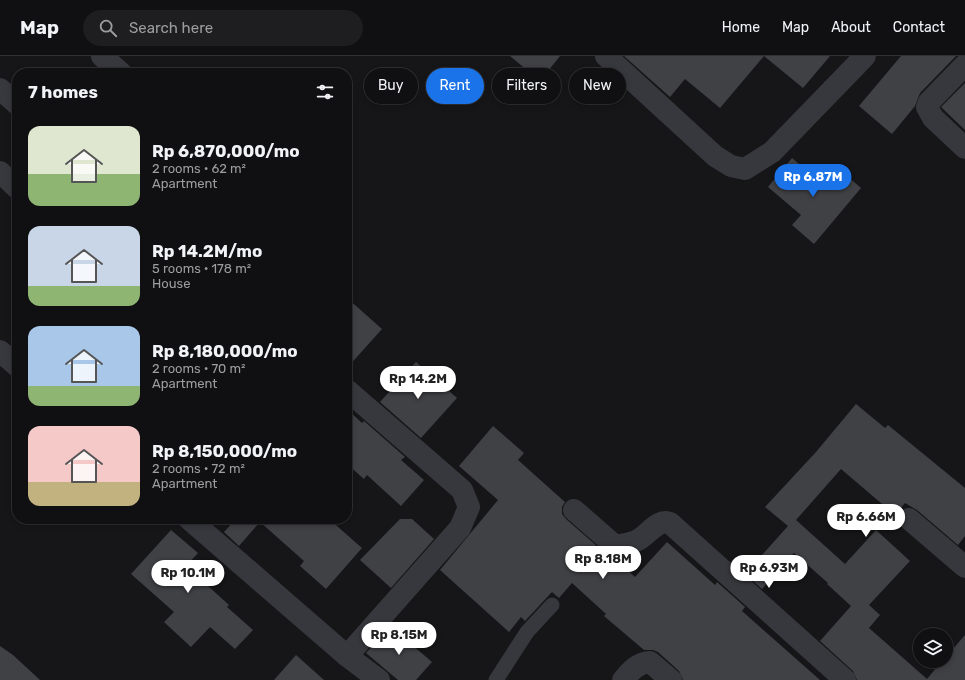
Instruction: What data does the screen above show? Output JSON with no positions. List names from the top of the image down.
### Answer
{
  "page": {
    "header": "Map",
    "search": "Search here",
    "nav": [
      "Home",
      "Map",
      "About",
      "Contact"
    ],
    "chip": [
      "Buy",
      "Rent",
      "Filters",
      "New"
    ],
    "heading": "7 homes",
    "list": [
      {
        "name": "Rp 6,870,000/mo",
        "note": "2 rooms · 62 m² · Apartment"
      },
      {
        "name": "Rp 14.2M/mo",
        "note": "5 rooms · 178 m² · House"
      },
      {
        "name": "Rp 8,180,000/mo",
        "note": "2 rooms · 70 m² · Apartment"
      },
      {
        "name": "Rp 8,150,000/mo",
        "note": "2 rooms · 72 m² · Apartment"
      }
    ],
    "price": [
      "Rp 6.87M",
      "Rp 14.2M",
      "Rp 6.66M",
      "Rp 8.18M",
      "Rp 6.93M",
      "Rp 10.1M",
      "Rp 8.15M"
    ]
  }
}
